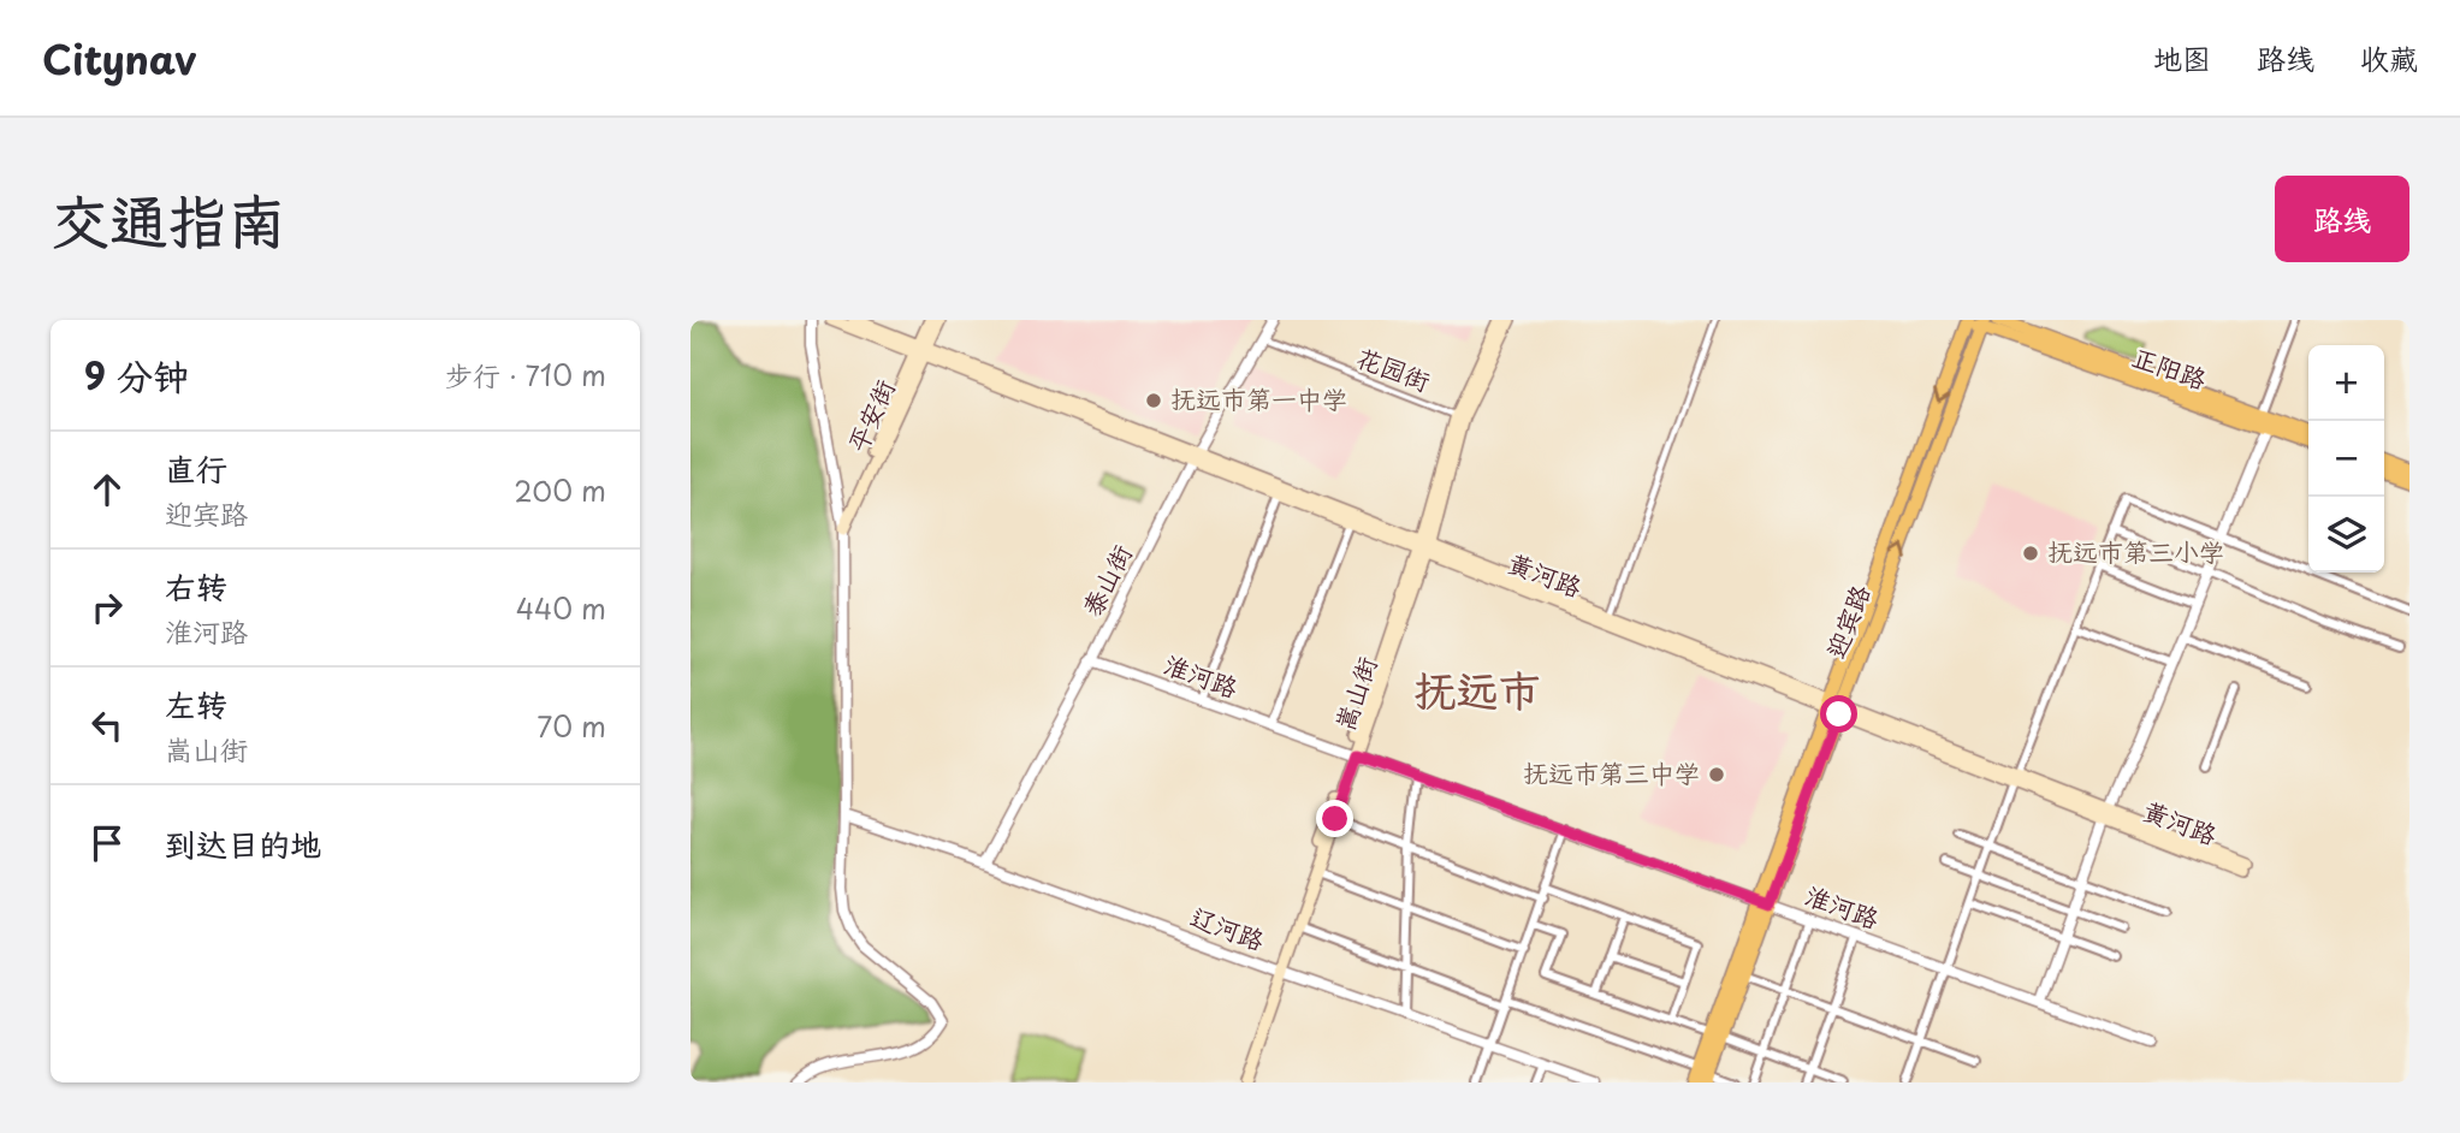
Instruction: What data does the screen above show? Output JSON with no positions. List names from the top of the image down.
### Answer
{
  "streets": {
    "main road": [
      "正阳路",
      "平安街",
      "黄河路",
      "迎宾路",
      "嵩山街"
    ],
    "street": [
      "花园街",
      "泰山街",
      "淮河路",
      "辽河路"
    ]
  },
  "crossings": [
    ["正阳路", "迎宾路"],
    ["花园街", "泰山街"],
    ["花园街", "嵩山街"],
    ["平安街", "黄河路"],
    ["黄河路", "泰山街"],
    ["黄河路", "迎宾路"],
    ["黄河路", "嵩山街"],
    ["泰山街", "淮河路"],
    ["泰山街", "辽河路"],
    ["迎宾路", "淮河路"],
    ["淮河路", "嵩山街"],
    ["嵩山街", "辽河路"]
  ],
  "districts": ["抚远市"],
  "places": ["抚远市第一中学", "抚远市第三小学", "抚远市第三中学"],
  "page": {
    "header": "Citynav",
    "nav": ["地图", "路线", "收藏"],
    "title": "交通指南",
    "buttons": "路线",
    "heading": ["9 分钟", "步行 · 710 m"],
    "map_buttons": ["+", "−"],
    "list": [
      ["直行", "迎宾路", "200 m"],
      ["右转", "淮河路", "440 m"],
      ["左转", "嵩山街", "70 m"],
      "到达目的地"
    ]
  }
}
